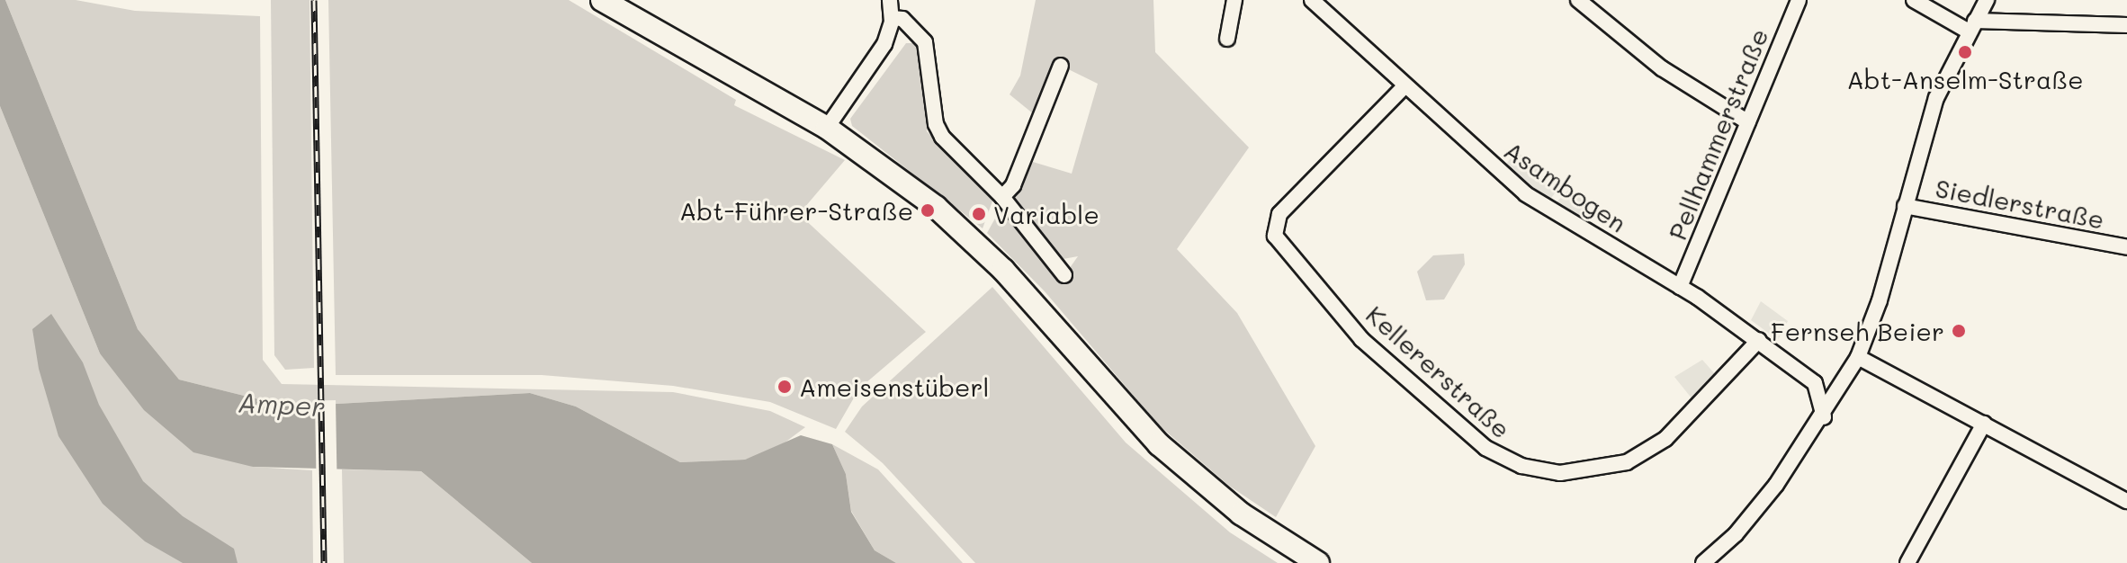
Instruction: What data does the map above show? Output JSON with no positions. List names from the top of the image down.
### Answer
{
  "streets": {
    "street": [
      "Pellhammerstraße",
      "Asambogen",
      "Siedlerstraße",
      "Kellererstraße"
    ]
  },
  "crossings": [
    ["Pellhammerstraße", "Asambogen"],
    ["Asambogen", "Kellererstraße"]
  ],
  "water": ["Amper"],
  "places": [
    "Abt-Anselm-Straße",
    "Abt-Führer-Straße",
    "Variable",
    "Fernseh Beier",
    "Ameisenstüberl"
  ]
}
